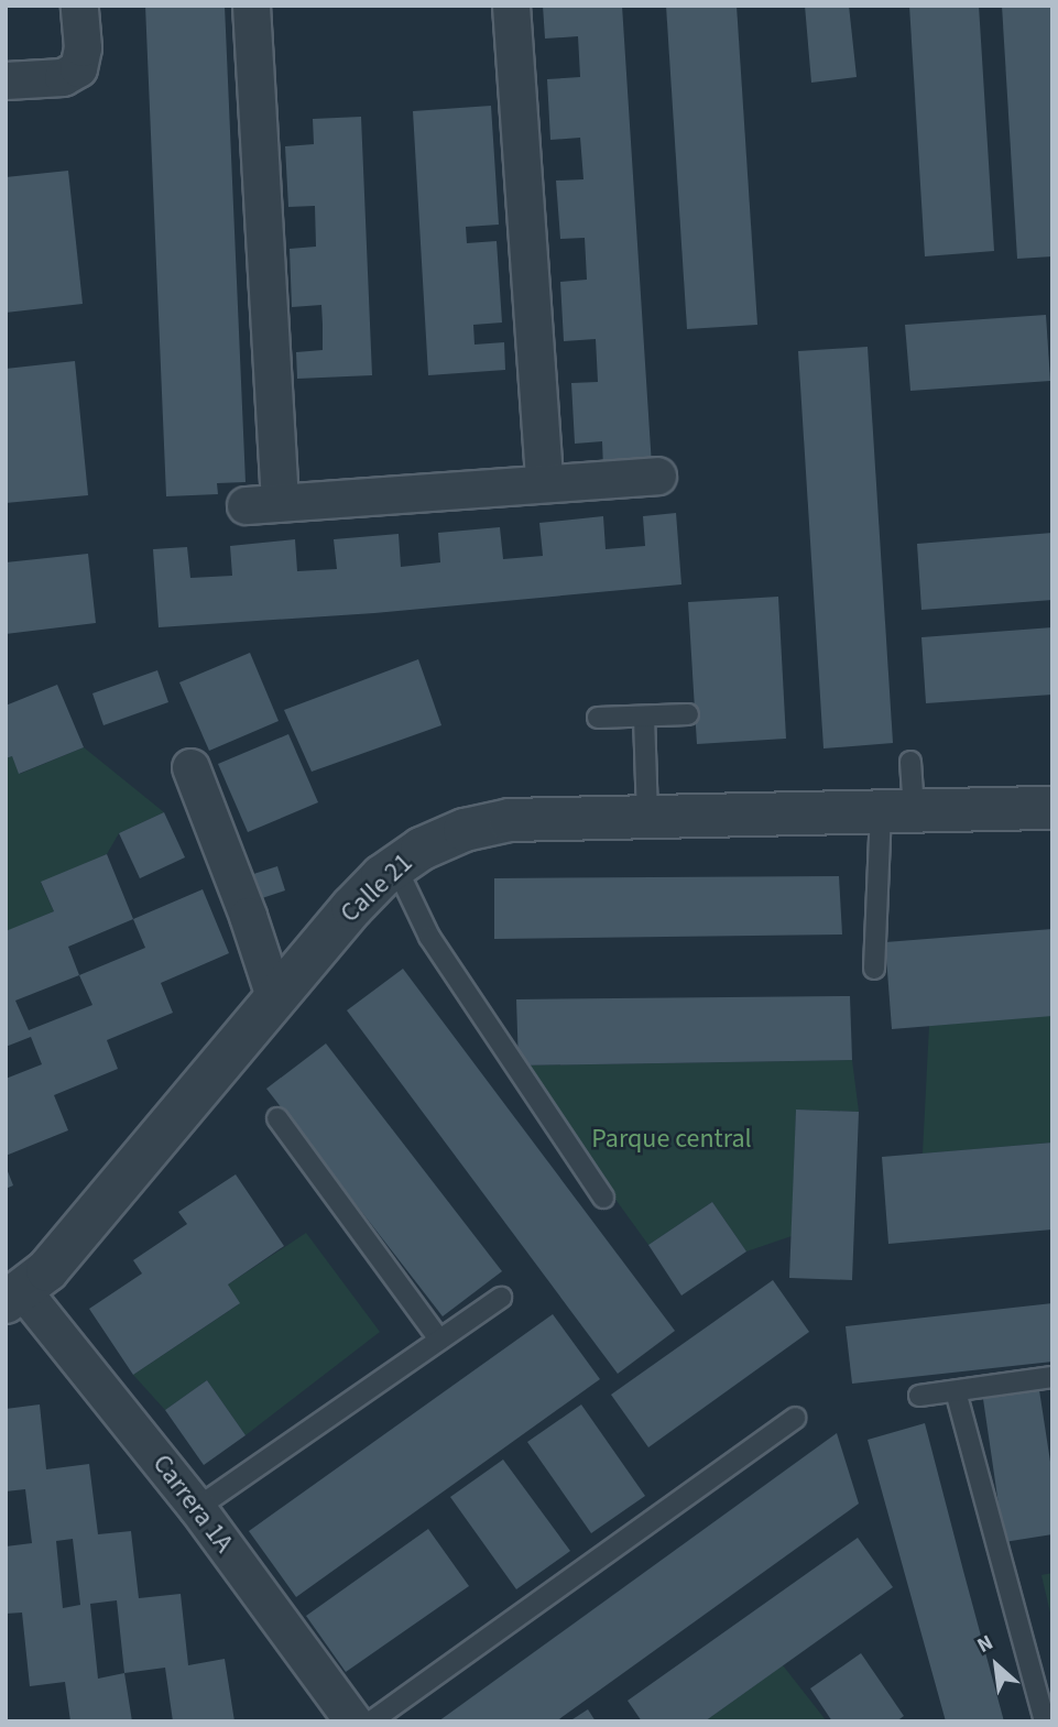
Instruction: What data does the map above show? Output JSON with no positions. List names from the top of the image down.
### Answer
{
  "streets": {
    "street": ["Calle 21", "Carrera 1A"]
  },
  "crossings": [
    ["Calle 21", "Carrera 1A"]
  ],
  "parks": ["Parque central"],
  "north": "top left"
}
